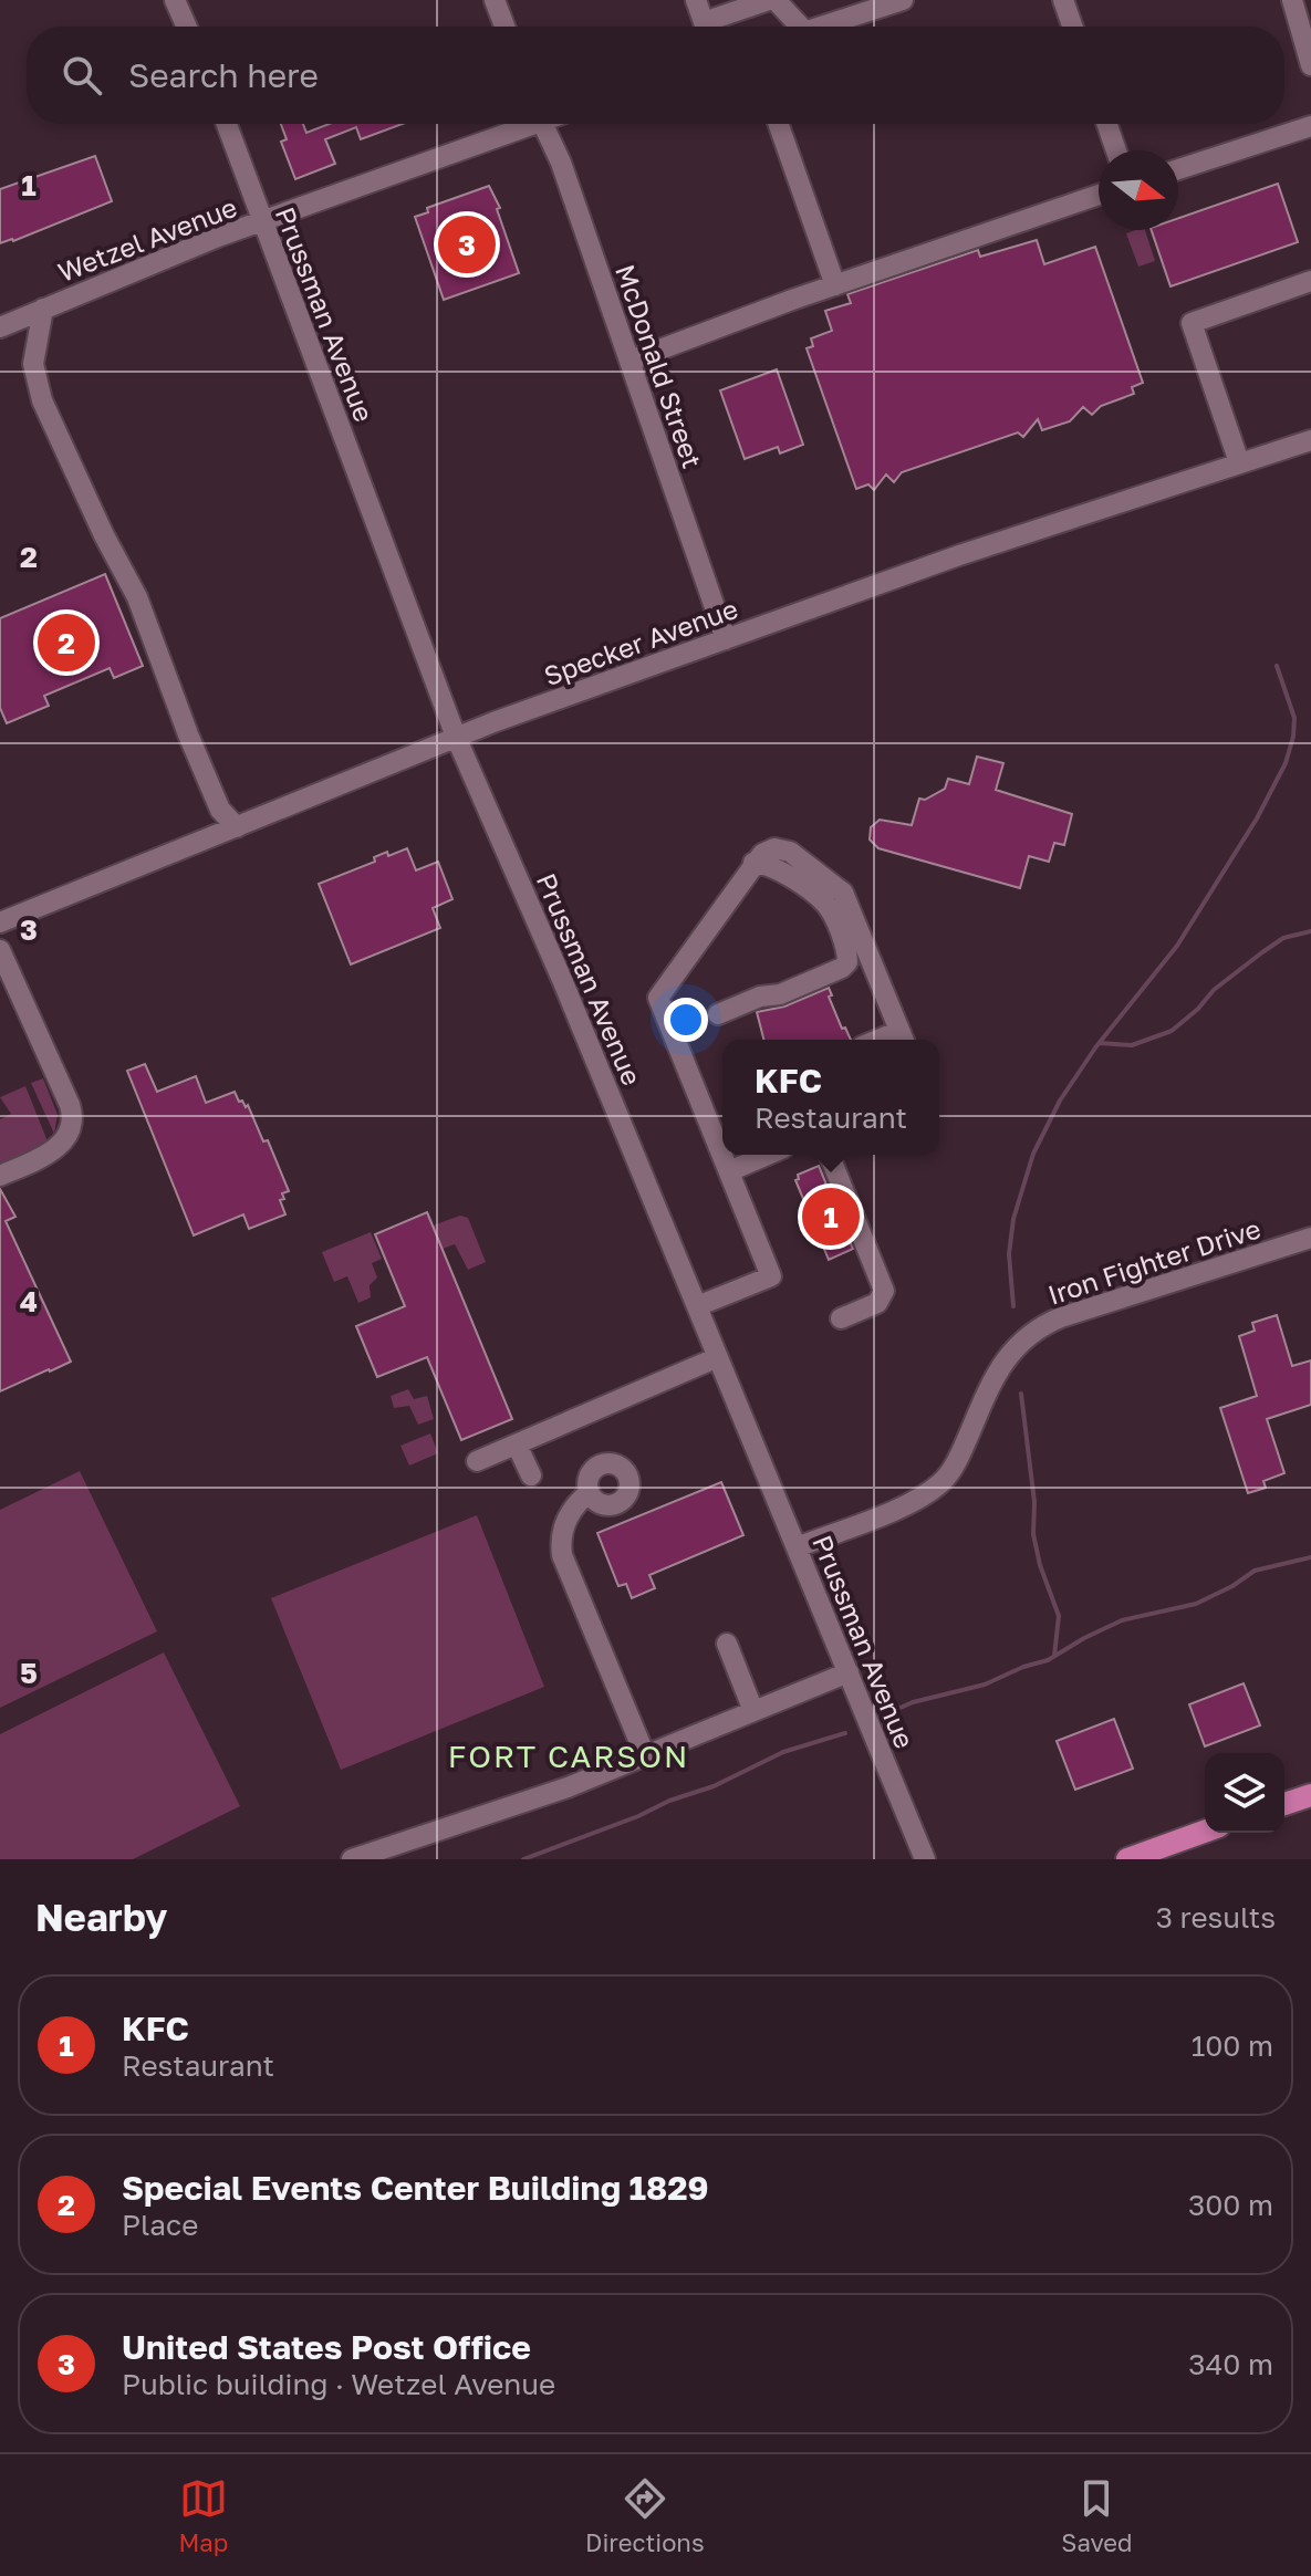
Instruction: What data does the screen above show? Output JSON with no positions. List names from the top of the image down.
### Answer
{
  "streets": {
    "street": [
      "Wetzel Avenue",
      "Prussman Avenue",
      "McDonald Street",
      "Specker Avenue",
      "Iron Fighter Drive"
    ]
  },
  "crossings": [
    ["Wetzel Avenue", "Prussman Avenue"],
    ["Prussman Avenue", "Specker Avenue"],
    ["Prussman Avenue", "Iron Fighter Drive"],
    ["McDonald Street", "Specker Avenue"]
  ],
  "districts": ["FORT CARSON"],
  "north": "right",
  "page": {
    "search": "Search here",
    "pins": ["3", "2", "1"],
    "popup": ["KFC", "Restaurant"],
    "heading": ["Nearby", "3 results"],
    "list": [
      {
        "mark": "1",
        "name": "KFC",
        "note": "Restaurant",
        "value": "100 m"
      },
      {
        "mark": "2",
        "name": "Special Events Center Building 1829",
        "note": "Place",
        "value": "300 m"
      },
      {
        "mark": "3",
        "name": "United States Post Office",
        "note": "Public building · Wetzel Avenue",
        "value": "340 m"
      }
    ],
    "nav": ["Map", "Directions", "Saved"]
  },
  "grid": {
    "rows": [
      "1",
      "2",
      "3",
      "4",
      "5"
    ]
  }
}
